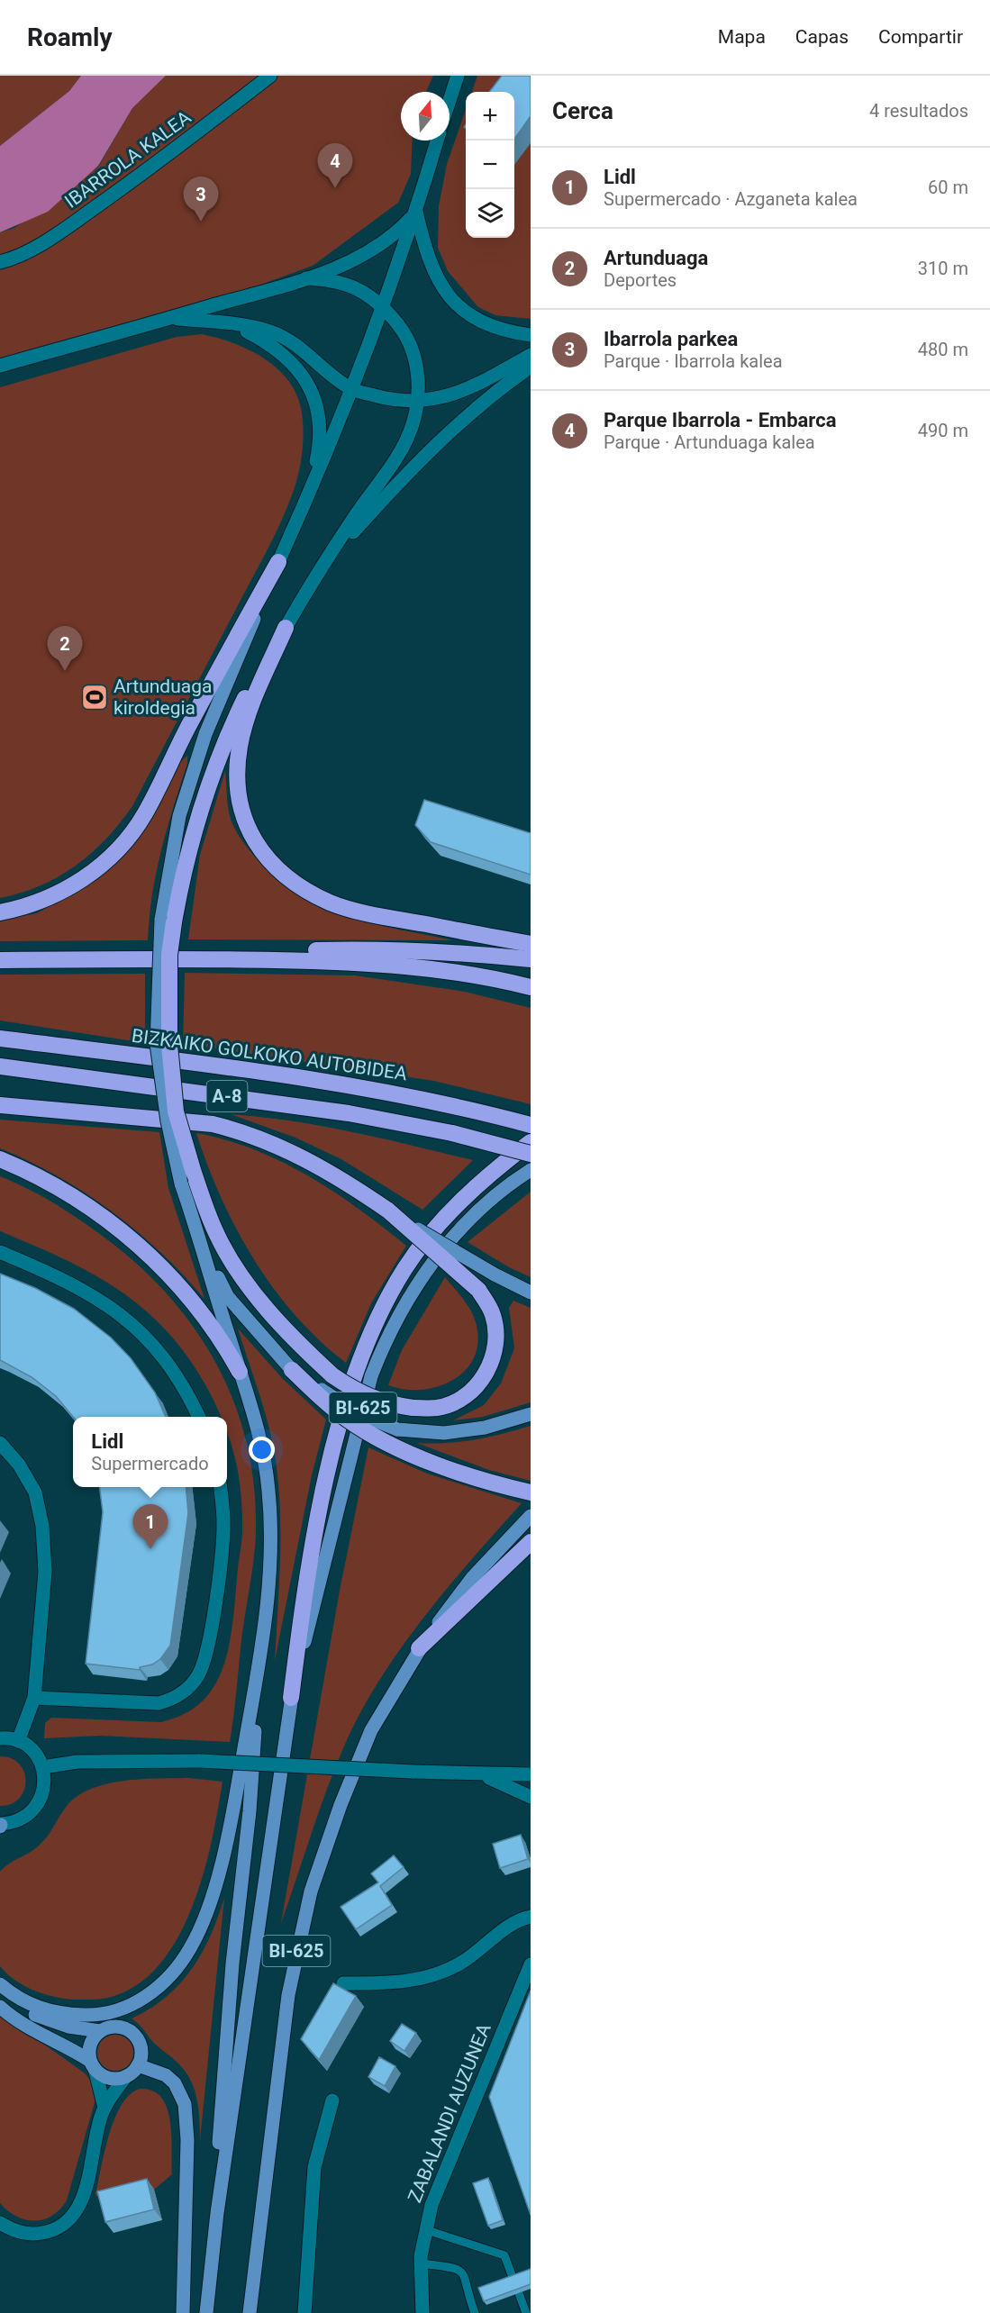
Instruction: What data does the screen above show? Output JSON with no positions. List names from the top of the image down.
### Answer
{
  "streets": {
    "highway": ["BIZKAIKO GOLKOKO AUTOBIDEA", "A-8"],
    "main road": ["BI-625"],
    "street": ["IBARROLA KALEA", "ZABALANDI AUZUNEA"]
  },
  "places": {
    "sports": ["Artunduaga kiroldegia"]
  },
  "north": "top",
  "page": {
    "header": "Roamly",
    "nav": ["Mapa", "Capas", "Compartir"],
    "heading": ["Cerca", "4 resultados"],
    "map_buttons": ["+", "−"],
    "pins": [
      "4",
      "3",
      "2",
      "1"
    ],
    "list": [
      {
        "mark": "1",
        "name": "Lidl",
        "note": "Supermercado · Azganeta kalea",
        "value": "60 m"
      },
      {
        "mark": "2",
        "name": "Artunduaga",
        "note": "Deportes",
        "value": "310 m"
      },
      {
        "mark": "3",
        "name": "Ibarrola parkea",
        "note": "Parque · Ibarrola kalea",
        "value": "480 m"
      },
      {
        "mark": "4",
        "name": "Parque Ibarrola - Embarca",
        "note": "Parque · Artunduaga kalea",
        "value": "490 m"
      }
    ],
    "popup": ["Lidl", "Supermercado"]
  }
}
